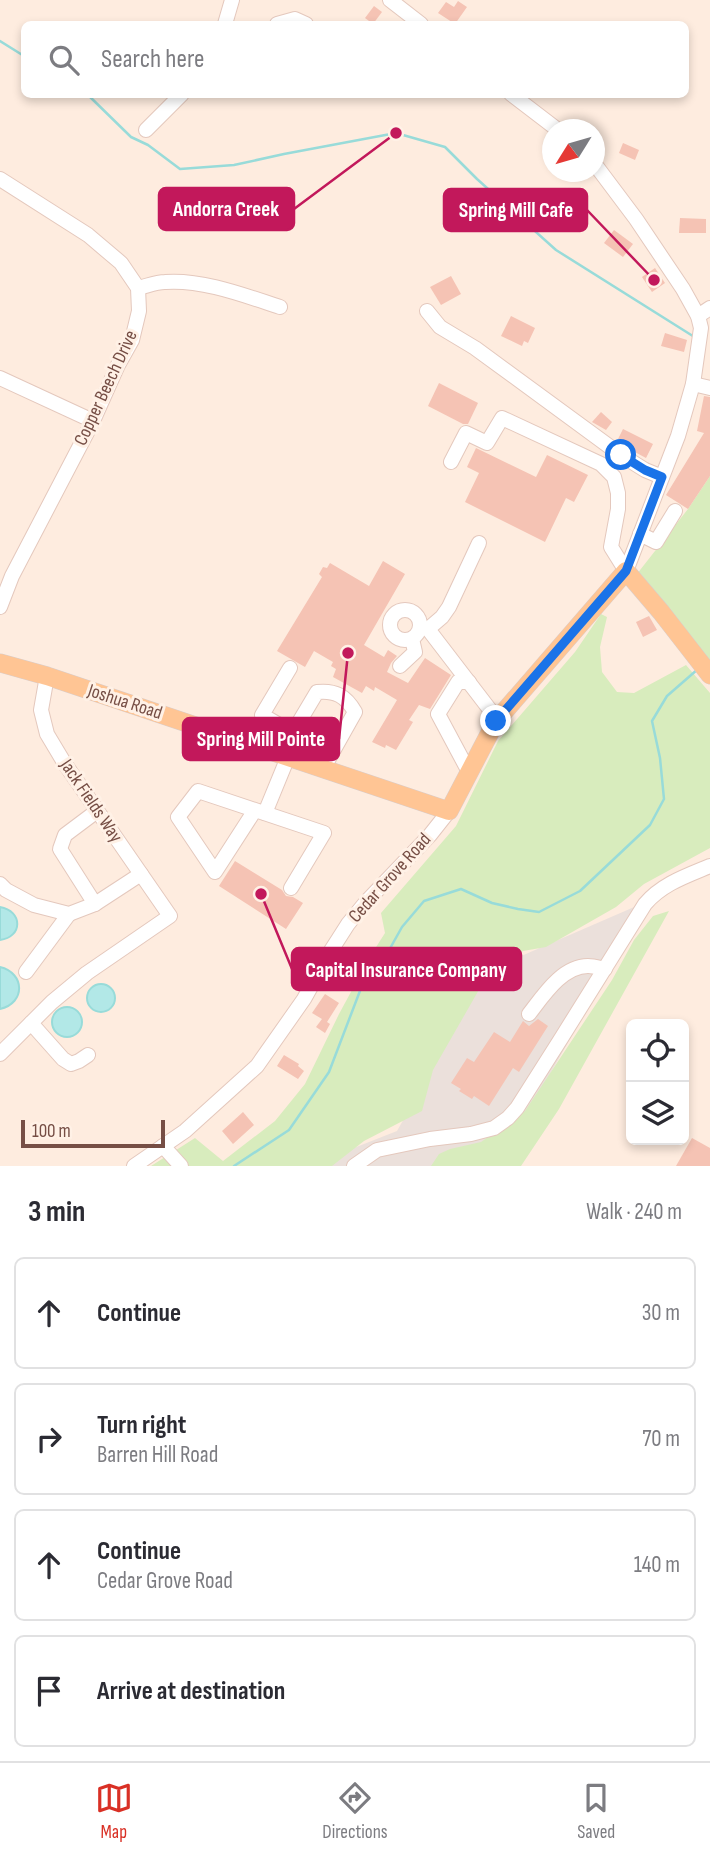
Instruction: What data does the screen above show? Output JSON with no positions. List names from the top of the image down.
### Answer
{
  "streets": {
    "main road": ["Joshua Road", "Cedar Grove Road"],
    "street": ["Copper Beech Drive", "Jack Fields Way"]
  },
  "crossings": [
    ["Joshua Road", "Jack Fields Way"],
    ["Joshua Road", "Cedar Grove Road"]
  ],
  "places": [
    "Andorra Creek",
    "Spring Mill Cafe",
    "Spring Mill Pointe",
    "Capital Insurance Company"
  ],
  "scale_bar": "100 m",
  "north": "bottom left",
  "page": {
    "search": "Search here",
    "scale": "100 m",
    "heading": ["3 min", "Walk · 240 m"],
    "list": [
      ["Continue", "30 m"],
      ["Turn right", "Barren Hill Road", "70 m"],
      ["Continue", "Cedar Grove Road", "140 m"],
      "Arrive at destination"
    ],
    "nav": ["Map", "Directions", "Saved"]
  }
}
